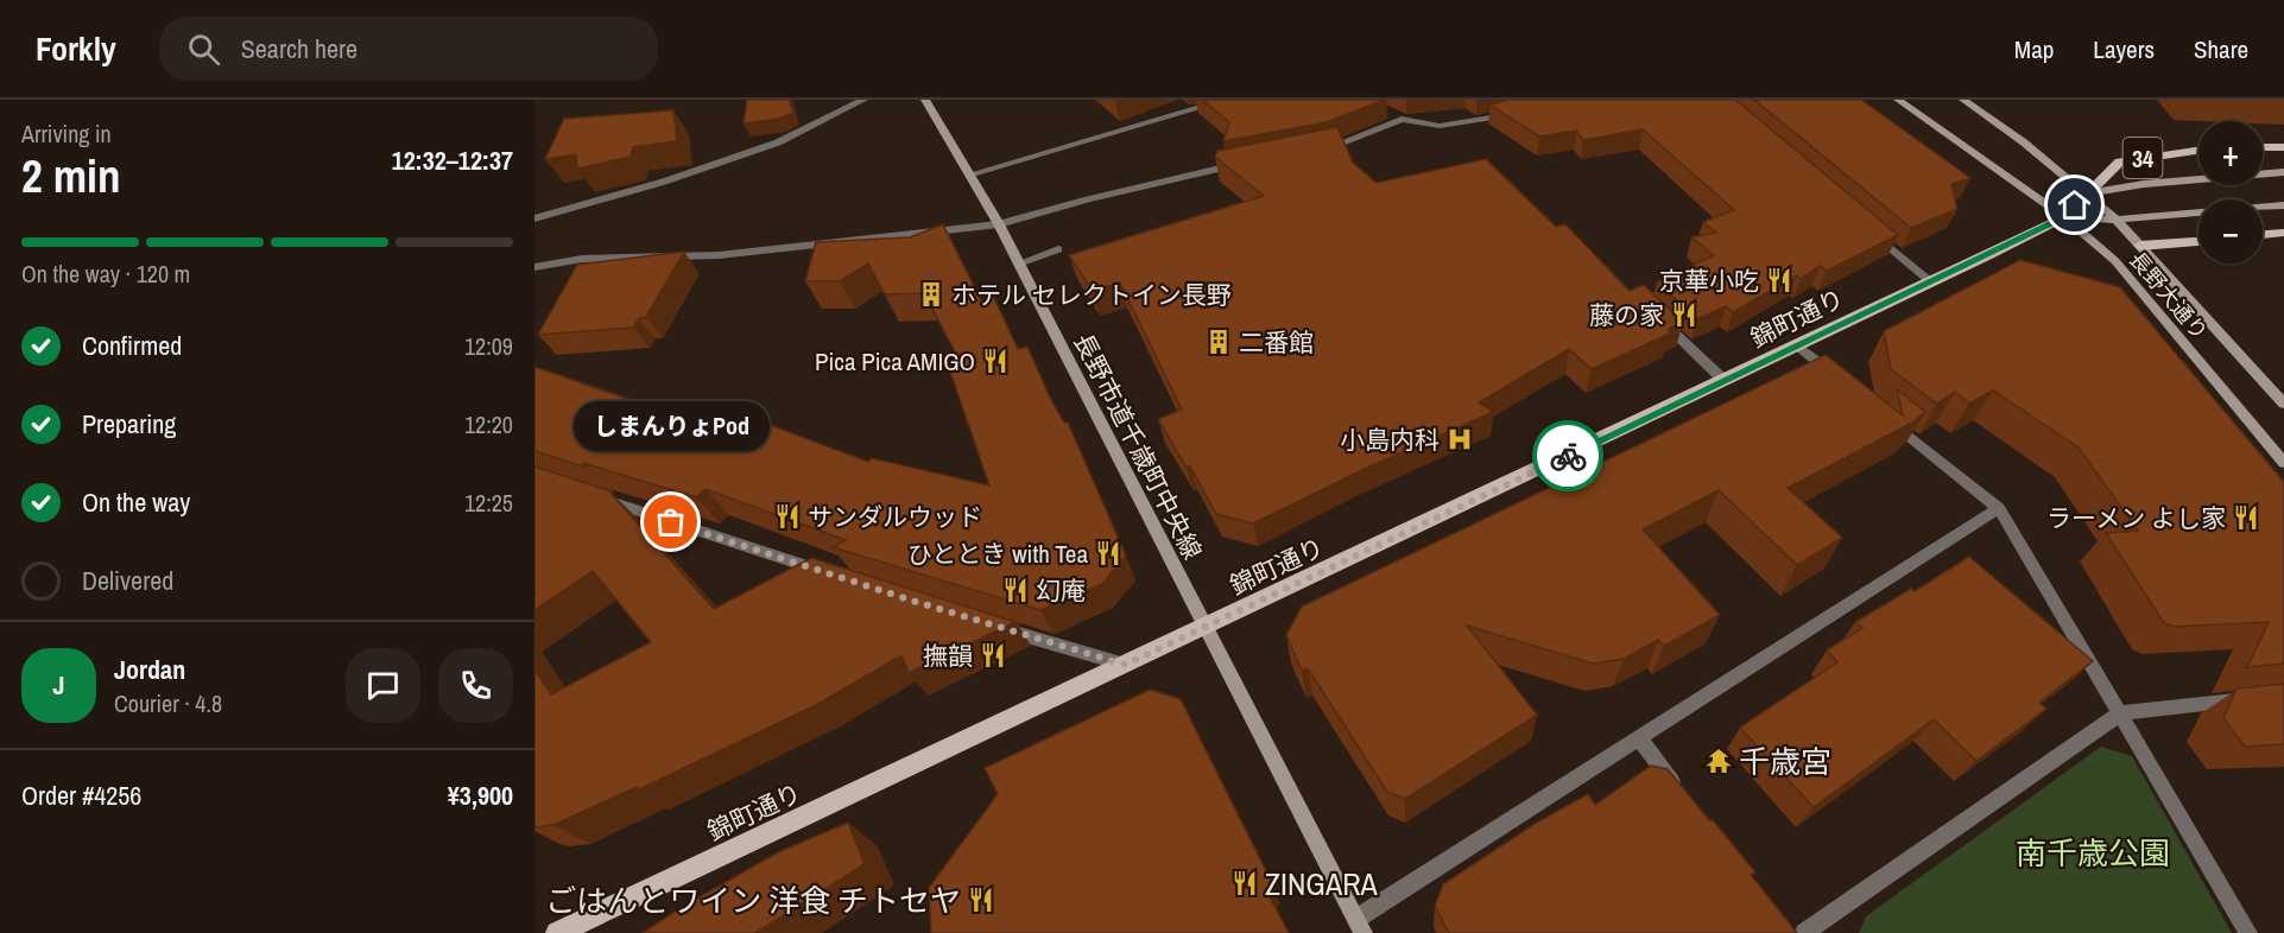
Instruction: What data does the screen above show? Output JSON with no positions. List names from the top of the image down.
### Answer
{
  "streets": {
    "main road": ["34", "錦町通り"],
    "street": ["長野大通り", "長野市道千歳町中央線"]
  },
  "crossings": [
    ["34", "長野大通り"],
    ["34", "錦町通り"],
    ["長野大通り", "錦町通り"],
    ["錦町通り", "長野市道千歳町中央線"]
  ],
  "parks": ["南千歳公園"],
  "places": {
    "restaurant": [
      "京華小吃",
      "藤の家",
      "Pica Pica AMIGO",
      "サンダルウッド",
      "ラーメン よし家",
      "ひととき with Tea",
      "幻庵",
      "撫韻",
      "ZINGARA",
      "ごはんとワイン 洋食 チトセヤ"
    ],
    "building": ["ホテル セレクトイン長野", "二番館"],
    "hospital": ["小島内科"],
    "other": ["しまんりょPod"],
    "temple": ["千歳宮"]
  },
  "page": {
    "header": "Forkly",
    "search": "Search here",
    "nav": ["Map", "Layers", "Share"],
    "heading": ["2 min", "Arriving in", "12:32–12:37"],
    "panel": [
      "Jordan",
      "Courier · 4.8",
      "Order #4256",
      "¥3,900"
    ],
    "map_buttons": ["+", "−"],
    "bar": "On the way · 120 m",
    "list": [
      ["Confirmed", "12:09"],
      ["Preparing", "12:20"],
      ["On the way", "12:25"],
      "Delivered"
    ],
    "bubble": "しまんりょPod",
    "round": "J"
  }
}
